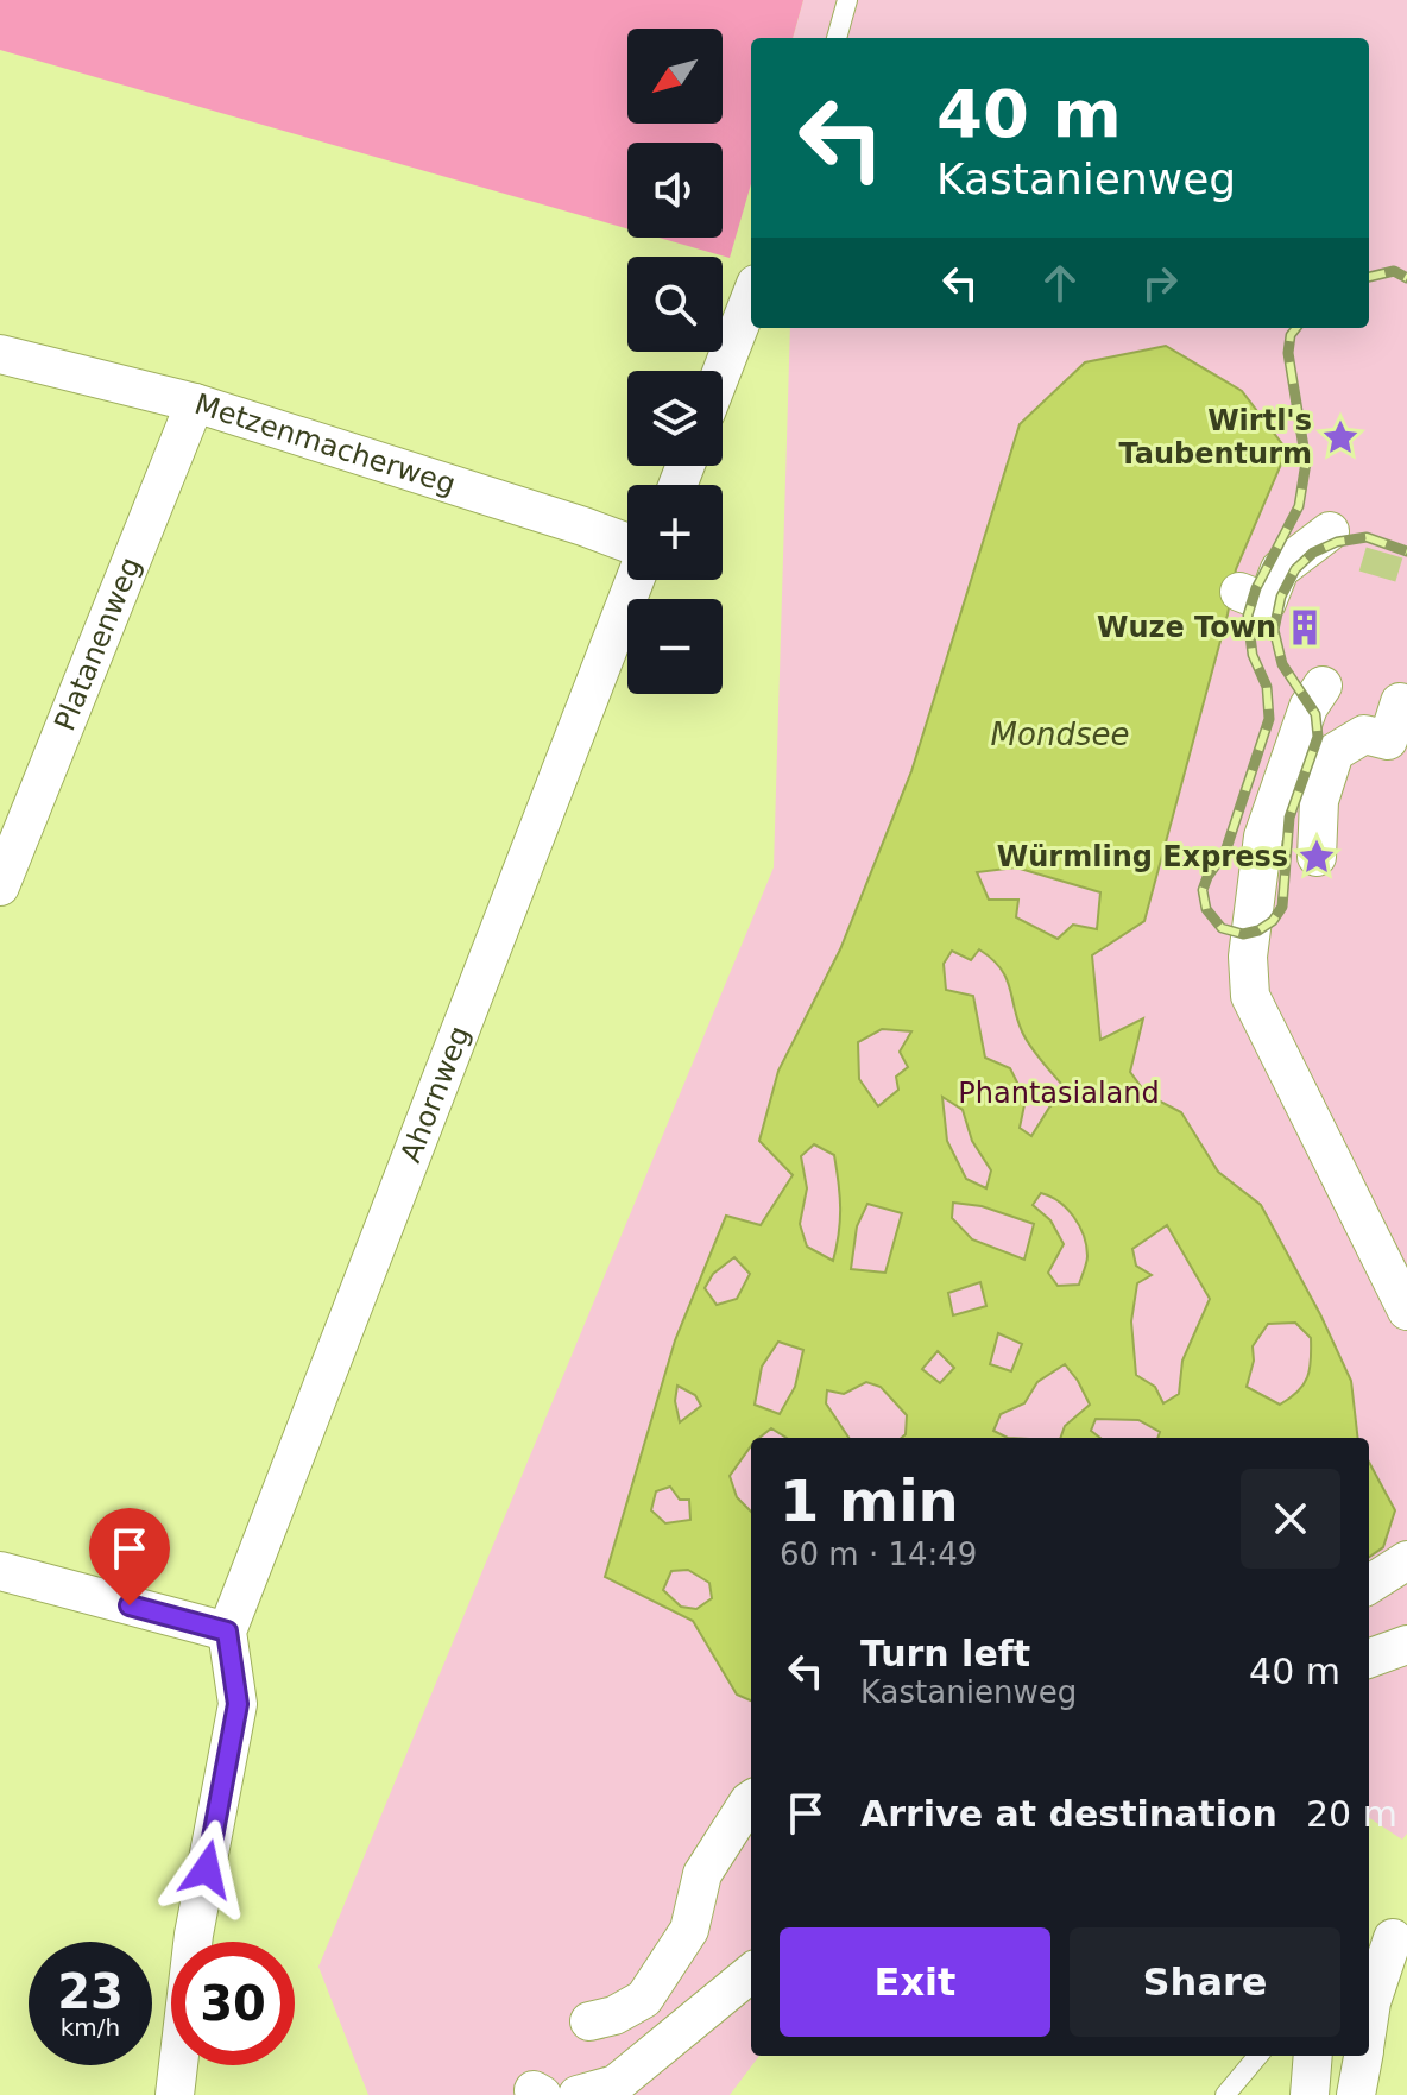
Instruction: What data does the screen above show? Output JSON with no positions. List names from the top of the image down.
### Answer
{
  "streets": {
    "street": ["Metzenmacherweg", "Platanenweg", "Ahornweg"]
  },
  "crossings": [
    ["Metzenmacherweg", "Platanenweg"]
  ],
  "water": ["Mondsee"],
  "parks": ["Phantasialand"],
  "places": {
    "place": ["Wirtl's Taubenturm", "Würmling Express"],
    "building": ["Wuze Town"]
  },
  "north": "bottom left",
  "page": {
    "map_buttons": ["+", "−"],
    "turn": ["40 m", "Kastanienweg"],
    "heading": ["1 min", "60 m · 14:49"],
    "list": [
      {
        "name": "Turn left",
        "note": "Kastanienweg",
        "value": "40 m"
      },
      {
        "name": "Arrive at destination",
        "value": "20 m"
      }
    ],
    "buttons": ["Exit", "Share"],
    "speed": "23 km/h",
    "limit": "30"
  }
}
